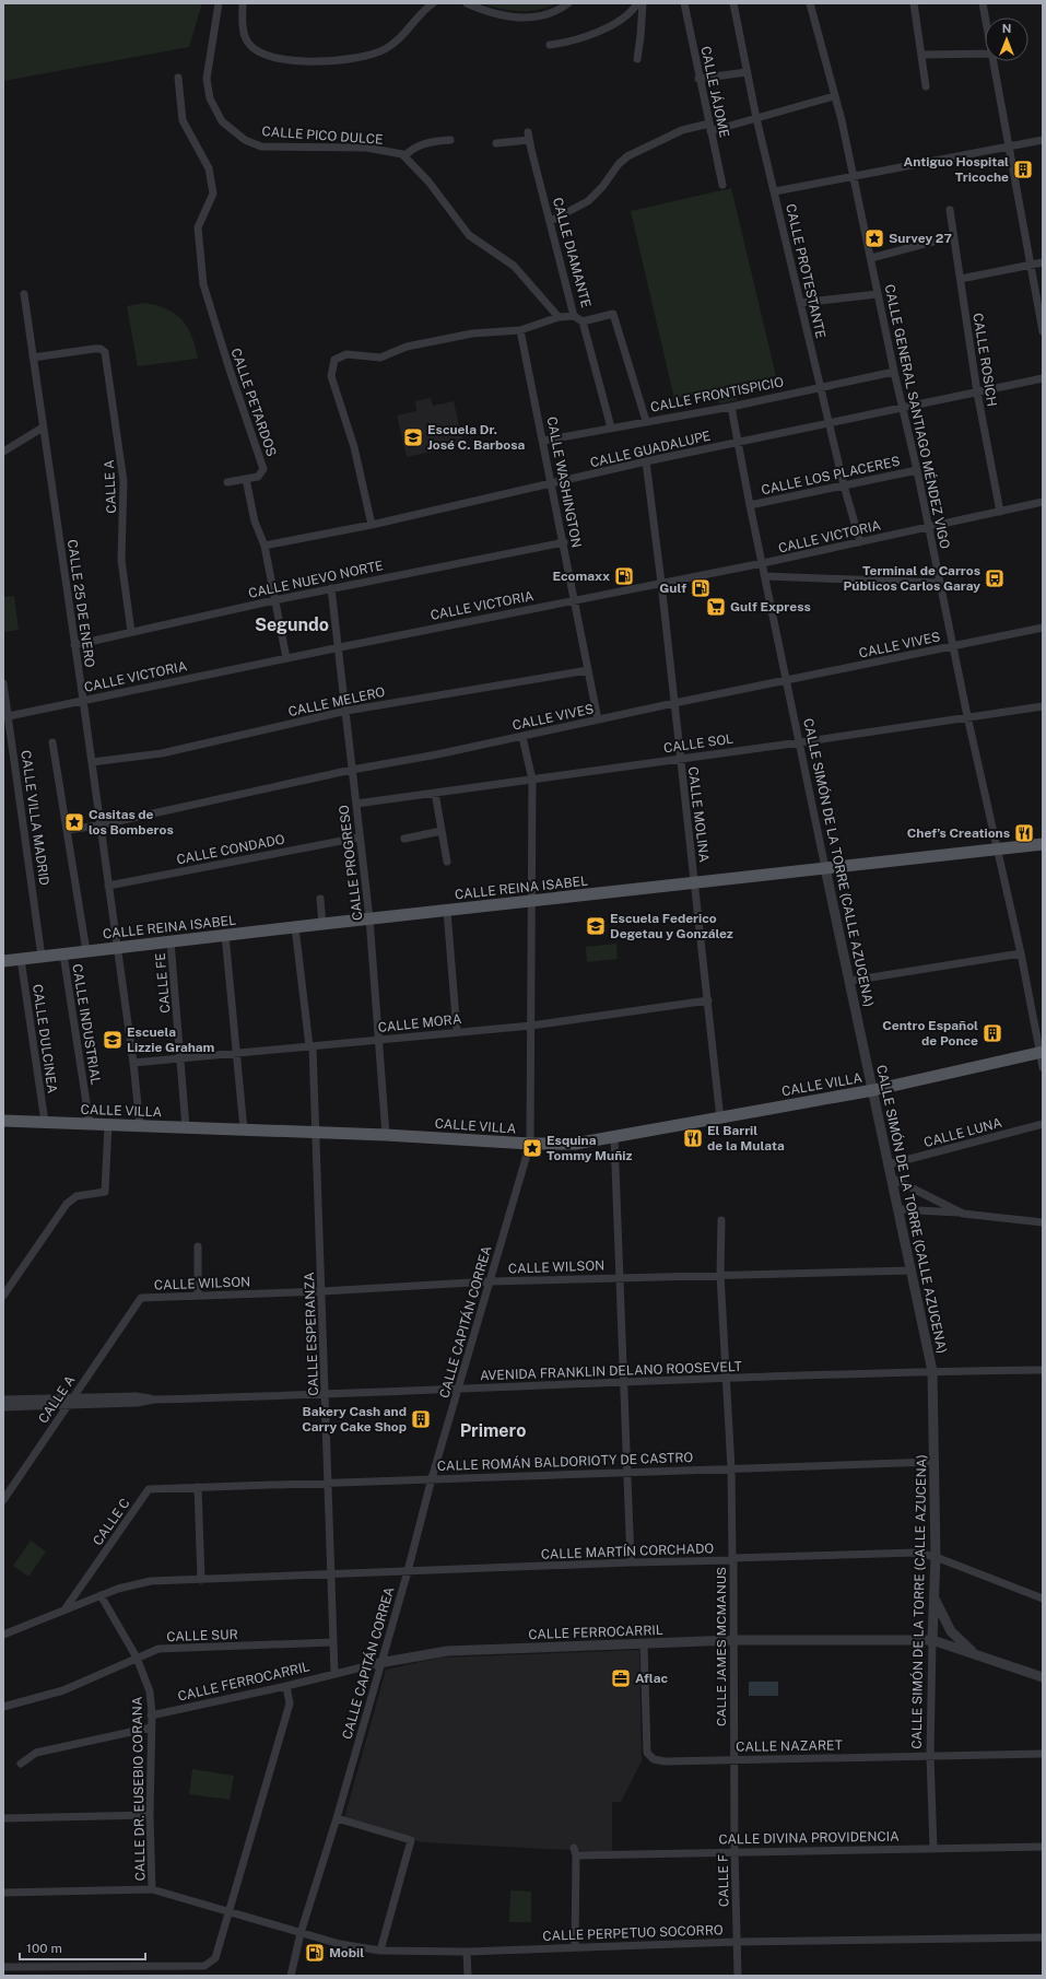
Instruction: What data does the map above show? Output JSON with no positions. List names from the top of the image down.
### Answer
{
  "streets": {
    "main road": ["CALLE REINA ISABEL", "CALLE VILLA"],
    "street": [
      "CALLE JÁJOME",
      "CALLE PICO DULCE",
      "CALLE DIAMANTE",
      "CALLE PROTESTANTE",
      "CALLE ROSICH",
      "CALLE FRONTISPICIO",
      "CALLE PETARDOS",
      "CALLE GENERAL SANTIAGO MÉNDEZ VIGO",
      "CALLE GUADALUPE",
      "CALLE LOS PLACERES",
      "CALLE WASHINGTON",
      "CALLE A",
      "CALLE VICTORIA",
      "CALLE NUEVO NORTE",
      "CALLE 25 DE ENERO",
      "CALLE VIVES",
      "CALLE MELERO",
      "CALLE SOL",
      "CALLE MOLINA",
      "CALLE VILLA MADRID",
      "CALLE CONDADO",
      "CALLE PROGRESO",
      "CALLE SIMÓN DE LA TORRE (CALLE AZUCENA)",
      "CALLE FE",
      "CALLE MORA",
      "CALLE INDUSTRIAL",
      "CALLE DULCINEA",
      "CALLE LUNA",
      "CALLE WILSON",
      "CALLE CAPITÁN CORREA",
      "CALLE ESPERANZA",
      "AVENIDA FRANKLIN DELANO ROOSEVELT",
      "CALLE ROMÁN BALDORIOTY DE CASTRO",
      "CALLE C",
      "CALLE MARTÍN CORCHADO",
      "CALLE FERROCARRIL",
      "CALLE SUR",
      "CALLE JAMES MCMANUS",
      "CALLE NAZARET",
      "CALLE DR. EUSEBIO CORANA",
      "CALLE DIVINA PROVIDENCIA",
      "CALLE F",
      "CALLE PERPETUO SOCORRO"
    ]
  },
  "crossings": [
    ["CALLE DIAMANTE", "CALLE FRONTISPICIO"],
    ["CALLE PROTESTANTE", "CALLE FRONTISPICIO"],
    ["CALLE PROTESTANTE", "CALLE GUADALUPE"],
    ["CALLE PROTESTANTE", "CALLE LOS PLACERES"],
    ["CALLE PROTESTANTE", "CALLE VICTORIA"],
    ["CALLE ROSICH", "CALLE GUADALUPE"],
    ["CALLE ROSICH", "CALLE VICTORIA"],
    ["CALLE FRONTISPICIO", "CALLE GENERAL SANTIAGO MÉNDEZ VIGO"],
    ["CALLE FRONTISPICIO", "CALLE WASHINGTON"],
    ["CALLE FRONTISPICIO", "CALLE SIMÓN DE LA TORRE (CALLE AZUCENA)"],
    ["CALLE GENERAL SANTIAGO MÉNDEZ VIGO", "CALLE GUADALUPE"],
    ["CALLE GENERAL SANTIAGO MÉNDEZ VIGO", "CALLE LOS PLACERES"],
    ["CALLE GENERAL SANTIAGO MÉNDEZ VIGO", "CALLE VICTORIA"],
    ["CALLE GENERAL SANTIAGO MÉNDEZ VIGO", "CALLE VIVES"],
    ["CALLE GENERAL SANTIAGO MÉNDEZ VIGO", "CALLE SOL"],
    ["CALLE GENERAL SANTIAGO MÉNDEZ VIGO", "CALLE REINA ISABEL"],
    ["CALLE GENERAL SANTIAGO MÉNDEZ VIGO", "CALLE VILLA"],
    ["CALLE GUADALUPE", "CALLE WASHINGTON"],
    ["CALLE GUADALUPE", "CALLE MOLINA"],
    ["CALLE GUADALUPE", "CALLE SIMÓN DE LA TORRE (CALLE AZUCENA)"],
    ["CALLE LOS PLACERES", "CALLE SIMÓN DE LA TORRE (CALLE AZUCENA)"],
    ["CALLE WASHINGTON", "CALLE VICTORIA"],
    ["CALLE WASHINGTON", "CALLE NUEVO NORTE"],
    ["CALLE WASHINGTON", "CALLE VIVES"],
    ["CALLE WASHINGTON", "CALLE MELERO"],
    ["CALLE A", "CALLE NUEVO NORTE"],
    ["CALLE A", "CALLE 25 DE ENERO"],
    ["CALLE A", "CALLE WILSON"],
    ["CALLE A", "AVENIDA FRANKLIN DELANO ROOSEVELT"],
    ["CALLE VICTORIA", "CALLE 25 DE ENERO"],
    ["CALLE VICTORIA", "CALLE MOLINA"],
    ["CALLE VICTORIA", "CALLE VILLA MADRID"],
    ["CALLE VICTORIA", "CALLE PROGRESO"],
    ["CALLE VICTORIA", "CALLE SIMÓN DE LA TORRE (CALLE AZUCENA)"],
    ["CALLE NUEVO NORTE", "CALLE 25 DE ENERO"],
    ["CALLE NUEVO NORTE", "CALLE PROGRESO"],
    ["CALLE 25 DE ENERO", "CALLE VIVES"],
    ["CALLE 25 DE ENERO", "CALLE MELERO"],
    ["CALLE 25 DE ENERO", "CALLE CONDADO"],
    ["CALLE 25 DE ENERO", "CALLE REINA ISABEL"],
    ["CALLE 25 DE ENERO", "CALLE MORA"],
    ["CALLE 25 DE ENERO", "CALLE VILLA"],
    ["CALLE VIVES", "CALLE MOLINA"],
    ["CALLE VIVES", "CALLE PROGRESO"],
    ["CALLE VIVES", "CALLE SIMÓN DE LA TORRE (CALLE AZUCENA)"],
    ["CALLE VIVES", "CALLE CAPITÁN CORREA"],
    ["CALLE MELERO", "CALLE PROGRESO"],
    ["CALLE SOL", "CALLE MOLINA"],
    ["CALLE SOL", "CALLE PROGRESO"],
    ["CALLE SOL", "CALLE SIMÓN DE LA TORRE (CALLE AZUCENA)"],
    ["CALLE SOL", "CALLE CAPITÁN CORREA"],
    ["CALLE MOLINA", "CALLE REINA ISABEL"],
    ["CALLE MOLINA", "CALLE MORA"],
    ["CALLE MOLINA", "CALLE VILLA"],
    ["CALLE VILLA MADRID", "CALLE REINA ISABEL"],
    ["CALLE CONDADO", "CALLE PROGRESO"],
    ["CALLE PROGRESO", "CALLE REINA ISABEL"],
    ["CALLE PROGRESO", "CALLE MORA"],
    ["CALLE PROGRESO", "CALLE VILLA"],
    ["CALLE SIMÓN DE LA TORRE (CALLE AZUCENA)", "CALLE REINA ISABEL"],
    ["CALLE SIMÓN DE LA TORRE (CALLE AZUCENA)", "CALLE VILLA"],
    ["CALLE SIMÓN DE LA TORRE (CALLE AZUCENA)", "CALLE LUNA"],
    ["CALLE SIMÓN DE LA TORRE (CALLE AZUCENA)", "CALLE WILSON"],
    ["CALLE SIMÓN DE LA TORRE (CALLE AZUCENA)", "AVENIDA FRANKLIN DELANO ROOSEVELT"],
    ["CALLE SIMÓN DE LA TORRE (CALLE AZUCENA)", "CALLE ROMÁN BALDORIOTY DE CASTRO"],
    ["CALLE SIMÓN DE LA TORRE (CALLE AZUCENA)", "CALLE MARTÍN CORCHADO"],
    ["CALLE SIMÓN DE LA TORRE (CALLE AZUCENA)", "CALLE FERROCARRIL"],
    ["CALLE SIMÓN DE LA TORRE (CALLE AZUCENA)", "CALLE NAZARET"],
    ["CALLE SIMÓN DE LA TORRE (CALLE AZUCENA)", "CALLE DIVINA PROVIDENCIA"],
    ["CALLE REINA ISABEL", "CALLE FE"],
    ["CALLE REINA ISABEL", "CALLE INDUSTRIAL"],
    ["CALLE REINA ISABEL", "CALLE DULCINEA"],
    ["CALLE REINA ISABEL", "CALLE CAPITÁN CORREA"],
    ["CALLE REINA ISABEL", "CALLE ESPERANZA"],
    ["CALLE FE", "CALLE MORA"],
    ["CALLE FE", "CALLE VILLA"],
    ["CALLE MORA", "CALLE CAPITÁN CORREA"],
    ["CALLE MORA", "CALLE ESPERANZA"],
    ["CALLE INDUSTRIAL", "CALLE VILLA"],
    ["CALLE DULCINEA", "CALLE VILLA"],
    ["CALLE VILLA", "CALLE CAPITÁN CORREA"],
    ["CALLE VILLA", "CALLE ESPERANZA"],
    ["CALLE WILSON", "CALLE CAPITÁN CORREA"],
    ["CALLE WILSON", "CALLE ESPERANZA"],
    ["CALLE WILSON", "CALLE JAMES MCMANUS"],
    ["CALLE CAPITÁN CORREA", "AVENIDA FRANKLIN DELANO ROOSEVELT"],
    ["CALLE CAPITÁN CORREA", "CALLE ROMÁN BALDORIOTY DE CASTRO"],
    ["CALLE CAPITÁN CORREA", "CALLE MARTÍN CORCHADO"],
    ["CALLE CAPITÁN CORREA", "CALLE FERROCARRIL"],
    ["CALLE CAPITÁN CORREA", "CALLE PERPETUO SOCORRO"],
    ["CALLE ESPERANZA", "AVENIDA FRANKLIN DELANO ROOSEVELT"],
    ["CALLE ESPERANZA", "CALLE ROMÁN BALDORIOTY DE CASTRO"],
    ["CALLE ESPERANZA", "CALLE MARTÍN CORCHADO"],
    ["CALLE ESPERANZA", "CALLE FERROCARRIL"],
    ["CALLE ESPERANZA", "CALLE SUR"],
    ["AVENIDA FRANKLIN DELANO ROOSEVELT", "CALLE JAMES MCMANUS"],
    ["CALLE ROMÁN BALDORIOTY DE CASTRO", "CALLE C"],
    ["CALLE ROMÁN BALDORIOTY DE CASTRO", "CALLE JAMES MCMANUS"],
    ["CALLE C", "CALLE MARTÍN CORCHADO"],
    ["CALLE MARTÍN CORCHADO", "CALLE JAMES MCMANUS"],
    ["CALLE MARTÍN CORCHADO", "CALLE DR. EUSEBIO CORANA"],
    ["CALLE FERROCARRIL", "CALLE JAMES MCMANUS"],
    ["CALLE FERROCARRIL", "CALLE NAZARET"],
    ["CALLE FERROCARRIL", "CALLE DR. EUSEBIO CORANA"],
    ["CALLE SUR", "CALLE DR. EUSEBIO CORANA"],
    ["CALLE JAMES MCMANUS", "CALLE NAZARET"],
    ["CALLE JAMES MCMANUS", "CALLE F"],
    ["CALLE NAZARET", "CALLE F"],
    ["CALLE DR. EUSEBIO CORANA", "CALLE PERPETUO SOCORRO"],
    ["CALLE DIVINA PROVIDENCIA", "CALLE F"],
    ["CALLE DIVINA PROVIDENCIA", "CALLE PERPETUO SOCORRO"],
    ["CALLE F", "CALLE PERPETUO SOCORRO"]
  ],
  "districts": ["Segundo", "Primero"],
  "places": {
    "building": ["Antiguo Hospital Tricoche", "Centro Español de Ponce", "Bakery Cash and Carry Cake Shop"],
    "place": ["Survey 27", "Casitas de los Bomberos", "Esquina Tommy Muñiz"],
    "school or university": ["Escuela Dr. José C. Barbosa", "Escuela Federico Degetau y González", "Escuela Lizzie Graham"],
    "fuel station": ["Ecomaxx", "Gulf", "Mobil"],
    "bus stop": ["Terminal de Carros Públicos Carlos Garay"],
    "supermarket": ["Gulf Express"],
    "restaurant": ["Chef’s Creations", "El Barril de la Mulata"],
    "office": ["Aflac"]
  },
  "scale_bar": "100 m",
  "north": "top"
}
